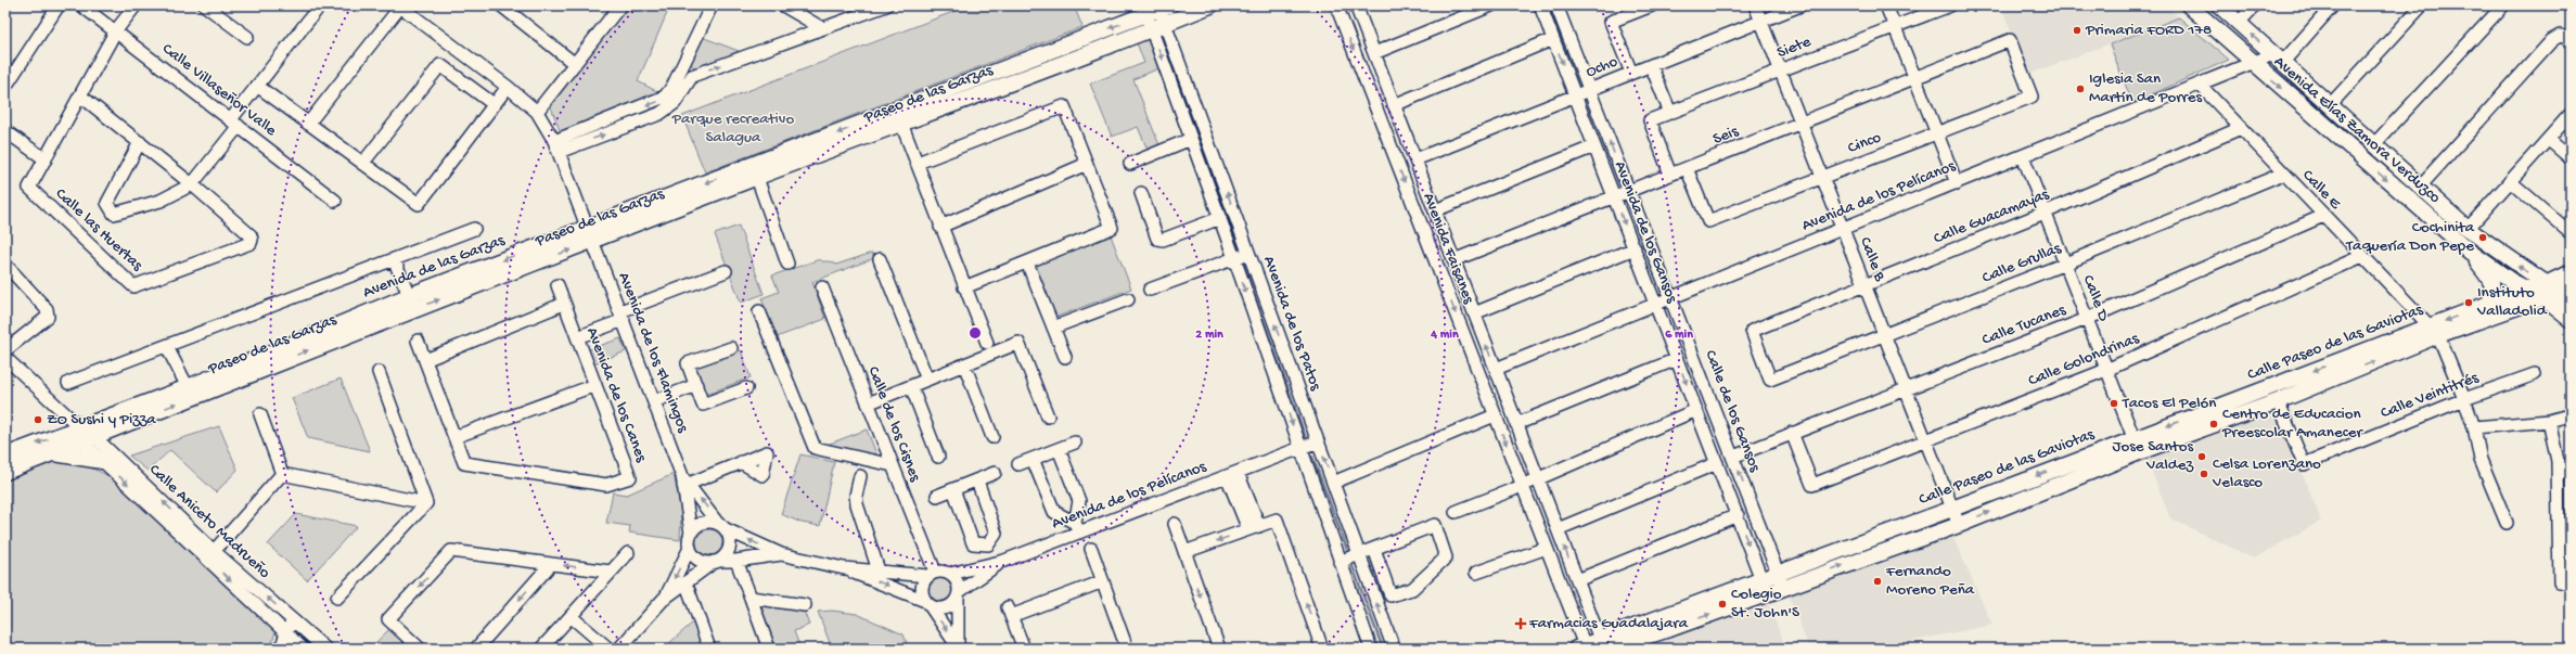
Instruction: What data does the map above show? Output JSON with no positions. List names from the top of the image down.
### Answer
{
  "streets": {
    "main road": [
      "Paseo de las Garzas",
      "Avenida Elías Zamora Verduzco",
      "Avenida de las Garzas",
      "Calle Paseo de las Gaviotas"
    ],
    "street": [
      "Siete",
      "Ocho",
      "Calle Villaseñor Valle",
      "Seis",
      "Cinco",
      "Calle E",
      "Avenida de los Pelícanos",
      "Calle Guacamayas",
      "Calle las Huertas",
      "Avenida de los Gansos",
      "Avenida Faisanes",
      "Calle B",
      "Calle Grullas",
      "Calle D",
      "Avenida de los Patos",
      "Calle Tucanes",
      "Avenida de los Flamingos",
      "Calle Golondrinas",
      "Avenida de los Canes",
      "Calle Veintitrés",
      "Calle de los Gansos",
      "Calle de los Cisnes",
      "Calle Aniceto Madrueño"
    ]
  },
  "crossings": [
    ["Siete", "Seis"],
    ["Siete", "Calle B"],
    ["Ocho", "Avenida de los Gansos"],
    ["Ocho", "Avenida Faisanes"],
    ["Ocho", "Calle B"],
    ["Ocho", "Calle de los Gansos"],
    ["Calle Villaseñor Valle", "Calle las Huertas"],
    ["Paseo de las Garzas", "Avenida de las Garzas"],
    ["Paseo de las Garzas", "Avenida de los Flamingos"],
    ["Paseo de las Garzas", "Calle Aniceto Madrueño"],
    ["Avenida Elías Zamora Verduzco", "Avenida de los Pelícanos"],
    ["Avenida Elías Zamora Verduzco", "Calle Paseo de las Gaviotas"],
    ["Seis", "Cinco"],
    ["Seis", "Avenida de los Gansos"],
    ["Seis", "Avenida Faisanes"],
    ["Seis", "Calle B"],
    ["Seis", "Calle de los Gansos"],
    ["Cinco", "Calle B"],
    ["Calle E", "Avenida de los Pelícanos"],
    ["Calle E", "Calle Guacamayas"],
    ["Calle E", "Calle Grullas"],
    ["Calle E", "Calle Tucanes"],
    ["Calle E", "Calle Paseo de las Gaviotas"],
    ["Calle E", "Calle Golondrinas"],
    ["Avenida de los Pelícanos", "Avenida de los Gansos"],
    ["Avenida de los Pelícanos", "Avenida Faisanes"],
    ["Avenida de los Pelícanos", "Calle B"],
    ["Avenida de los Pelícanos", "Calle D"],
    ["Avenida de los Pelícanos", "Avenida de los Patos"],
    ["Avenida de los Pelícanos", "Calle de los Gansos"],
    ["Avenida de los Pelícanos", "Calle de los Cisnes"],
    ["Calle Guacamayas", "Calle B"],
    ["Calle Guacamayas", "Calle Grullas"],
    ["Calle Guacamayas", "Calle D"],
    ["Avenida de los Gansos", "Calle Paseo de las Gaviotas"],
    ["Avenida Faisanes", "Calle Paseo de las Gaviotas"],
    ["Calle B", "Calle Grullas"],
    ["Calle B", "Calle Tucanes"],
    ["Calle B", "Calle Paseo de las Gaviotas"],
    ["Calle B", "Calle Golondrinas"],
    ["Calle Grullas", "Calle D"],
    ["Avenida de las Garzas", "Avenida de los Patos"],
    ["Avenida de las Garzas", "Avenida de los Flamingos"],
    ["Avenida de las Garzas", "Calle Aniceto Madrueño"],
    ["Calle D", "Calle Tucanes"],
    ["Calle D", "Calle Paseo de las Gaviotas"],
    ["Calle D", "Calle Golondrinas"],
    ["Calle Tucanes", "Calle Golondrinas"],
    ["Calle Tucanes", "Calle de los Gansos"],
    ["Calle Paseo de las Gaviotas", "Calle Veintitrés"],
    ["Calle Paseo de las Gaviotas", "Calle de los Gansos"]
  ],
  "one_way": ["Avenida de los Gansos", "Calle de los Gansos"],
  "parks": ["Parque recreativo Salagua"],
  "places": {
    "other": [
      "Primaria FORD 178",
      "Iglesia San Martín de Porres",
      "Cochinita Taquería Don Pepe",
      "Instituto Valladolid",
      "Tacos El Pelón",
      "ZO Sushi y Pizza",
      "Centro de Educacion Preescolar Amanecer",
      "Jose Santos Valdez",
      "Celsa Lorenzano Velasco",
      "Fernando Moreno Peña",
      "Colegio St. John'S"
    ],
    "health": ["Farmacias Guadalajara"]
  },
  "rings": ["2 min", "4 min", "6 min"]
}
